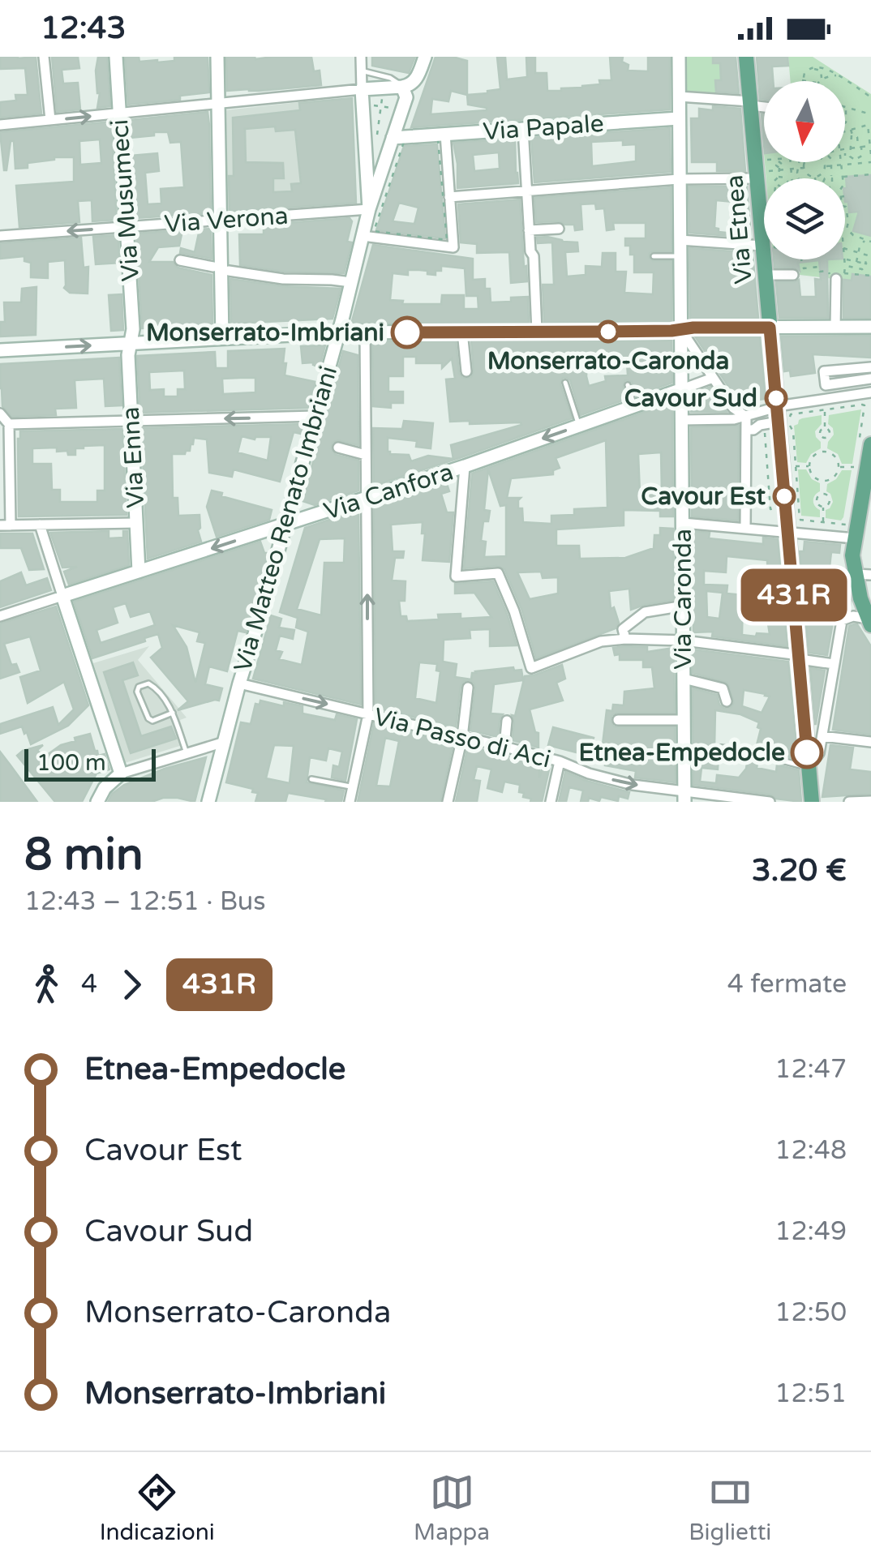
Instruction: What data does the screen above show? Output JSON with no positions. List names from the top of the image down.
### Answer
{
  "streets": {
    "main road": [
      "Via Papale",
      "Via Musumeci",
      "Via Etnea",
      "Via Enna",
      "Via Canfora",
      "Via Matteo Renato Imbriani",
      "Via Caronda"
    ],
    "street": ["Via Verona", "Via Passo di Aci"]
  },
  "crossings": [
    ["Via Papale", "Via Caronda"],
    ["Via Musumeci", "Via Verona"],
    ["Via Musumeci", "Via Enna"],
    ["Via Verona", "Via Matteo Renato Imbriani"],
    ["Via Enna", "Via Canfora"],
    ["Via Canfora", "Via Matteo Renato Imbriani"],
    ["Via Canfora", "Via Caronda"],
    ["Via Matteo Renato Imbriani", "Via Passo di Aci"],
    ["Via Caronda", "Via Passo di Aci"]
  ],
  "one_way": ["Via Canfora", "Via Passo di Aci"],
  "places": [
    "Monserrato-Caronda",
    "Monserrato-Imbriani",
    "Cavour Sud",
    "Cavour Est",
    "Etnea-Empedocle"
  ],
  "lines": ["bus line 431R"],
  "scale_bar": "100 m",
  "north": "bottom",
  "page": {
    "status": "12:43",
    "on_map": "431R",
    "scale": "100 m",
    "heading": ["8 min", "12:43 – 12:51 · Bus", "3.20 €"],
    "legs": ["4", "431R", "4 fermate"],
    "list": [
      {
        "name": "Etnea-Empedocle",
        "value": "12:47"
      },
      {
        "name": "Cavour Est",
        "value": "12:48"
      },
      {
        "name": "Cavour Sud",
        "value": "12:49"
      },
      {
        "name": "Monserrato-Caronda",
        "value": "12:50"
      },
      {
        "name": "Monserrato-Imbriani",
        "value": "12:51"
      }
    ],
    "tabs": ["Indicazioni", "Mappa", "Biglietti"]
  }
}
